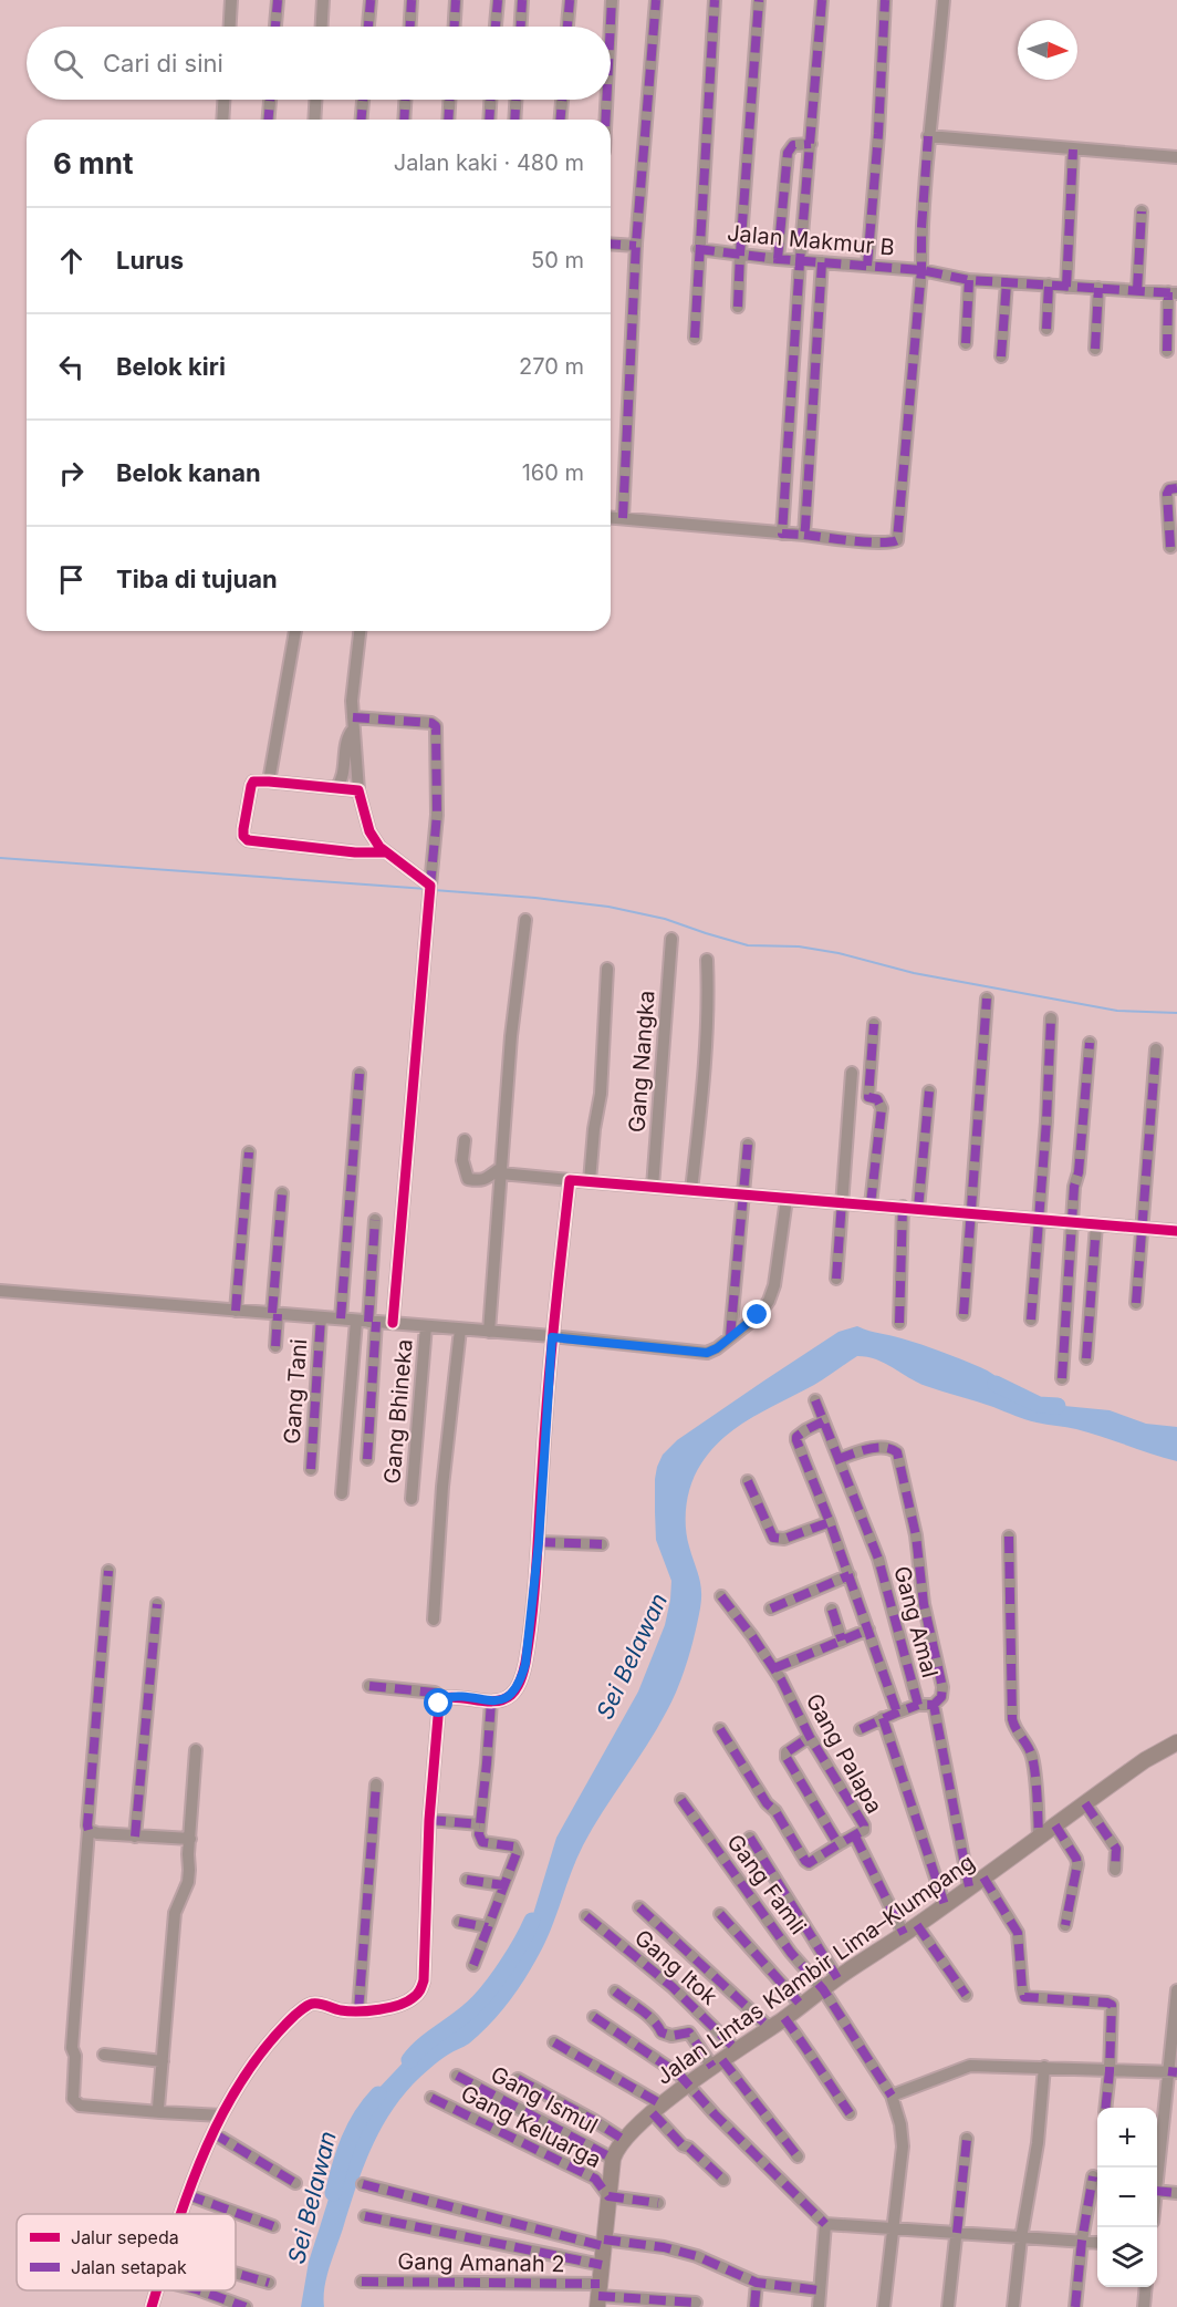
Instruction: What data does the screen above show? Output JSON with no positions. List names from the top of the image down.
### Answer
{
  "streets": {
    "main road": ["Jalan Lintas Klambir Lima–Klumpang"],
    "street": [
      "Jalan Makmur B",
      "Gang Nangka",
      "Gang Tani",
      "Gang Bhineka",
      "Gang Amal",
      "Gang Palapa",
      "Gang Famli",
      "Gang Itok",
      "Gang Ismul",
      "Gang Keluarga",
      "Gang Amanah 2"
    ]
  },
  "crossings": [
    ["Gang Amal", "Jalan Lintas Klambir Lima–Klumpang"],
    ["Gang Palapa", "Jalan Lintas Klambir Lima–Klumpang"],
    ["Gang Famli", "Jalan Lintas Klambir Lima–Klumpang"],
    ["Gang Itok", "Jalan Lintas Klambir Lima–Klumpang"],
    ["Jalan Lintas Klambir Lima–Klumpang", "Gang Ismul"],
    ["Jalan Lintas Klambir Lima–Klumpang", "Gang Keluarga"],
    ["Jalan Lintas Klambir Lima–Klumpang", "Gang Amanah 2"]
  ],
  "water": ["Sei Belawan"],
  "legend": ["Jalur sepeda", "Jalan setapak"],
  "north": "right",
  "page": {
    "search": "Cari di sini",
    "heading": ["6 mnt", "Jalan kaki · 480 m"],
    "list": [
      ["Lurus", "50 m"],
      ["Belok kiri", "270 m"],
      ["Belok kanan", "160 m"],
      "Tiba di tujuan"
    ],
    "map_buttons": ["+", "−"]
  }
}
